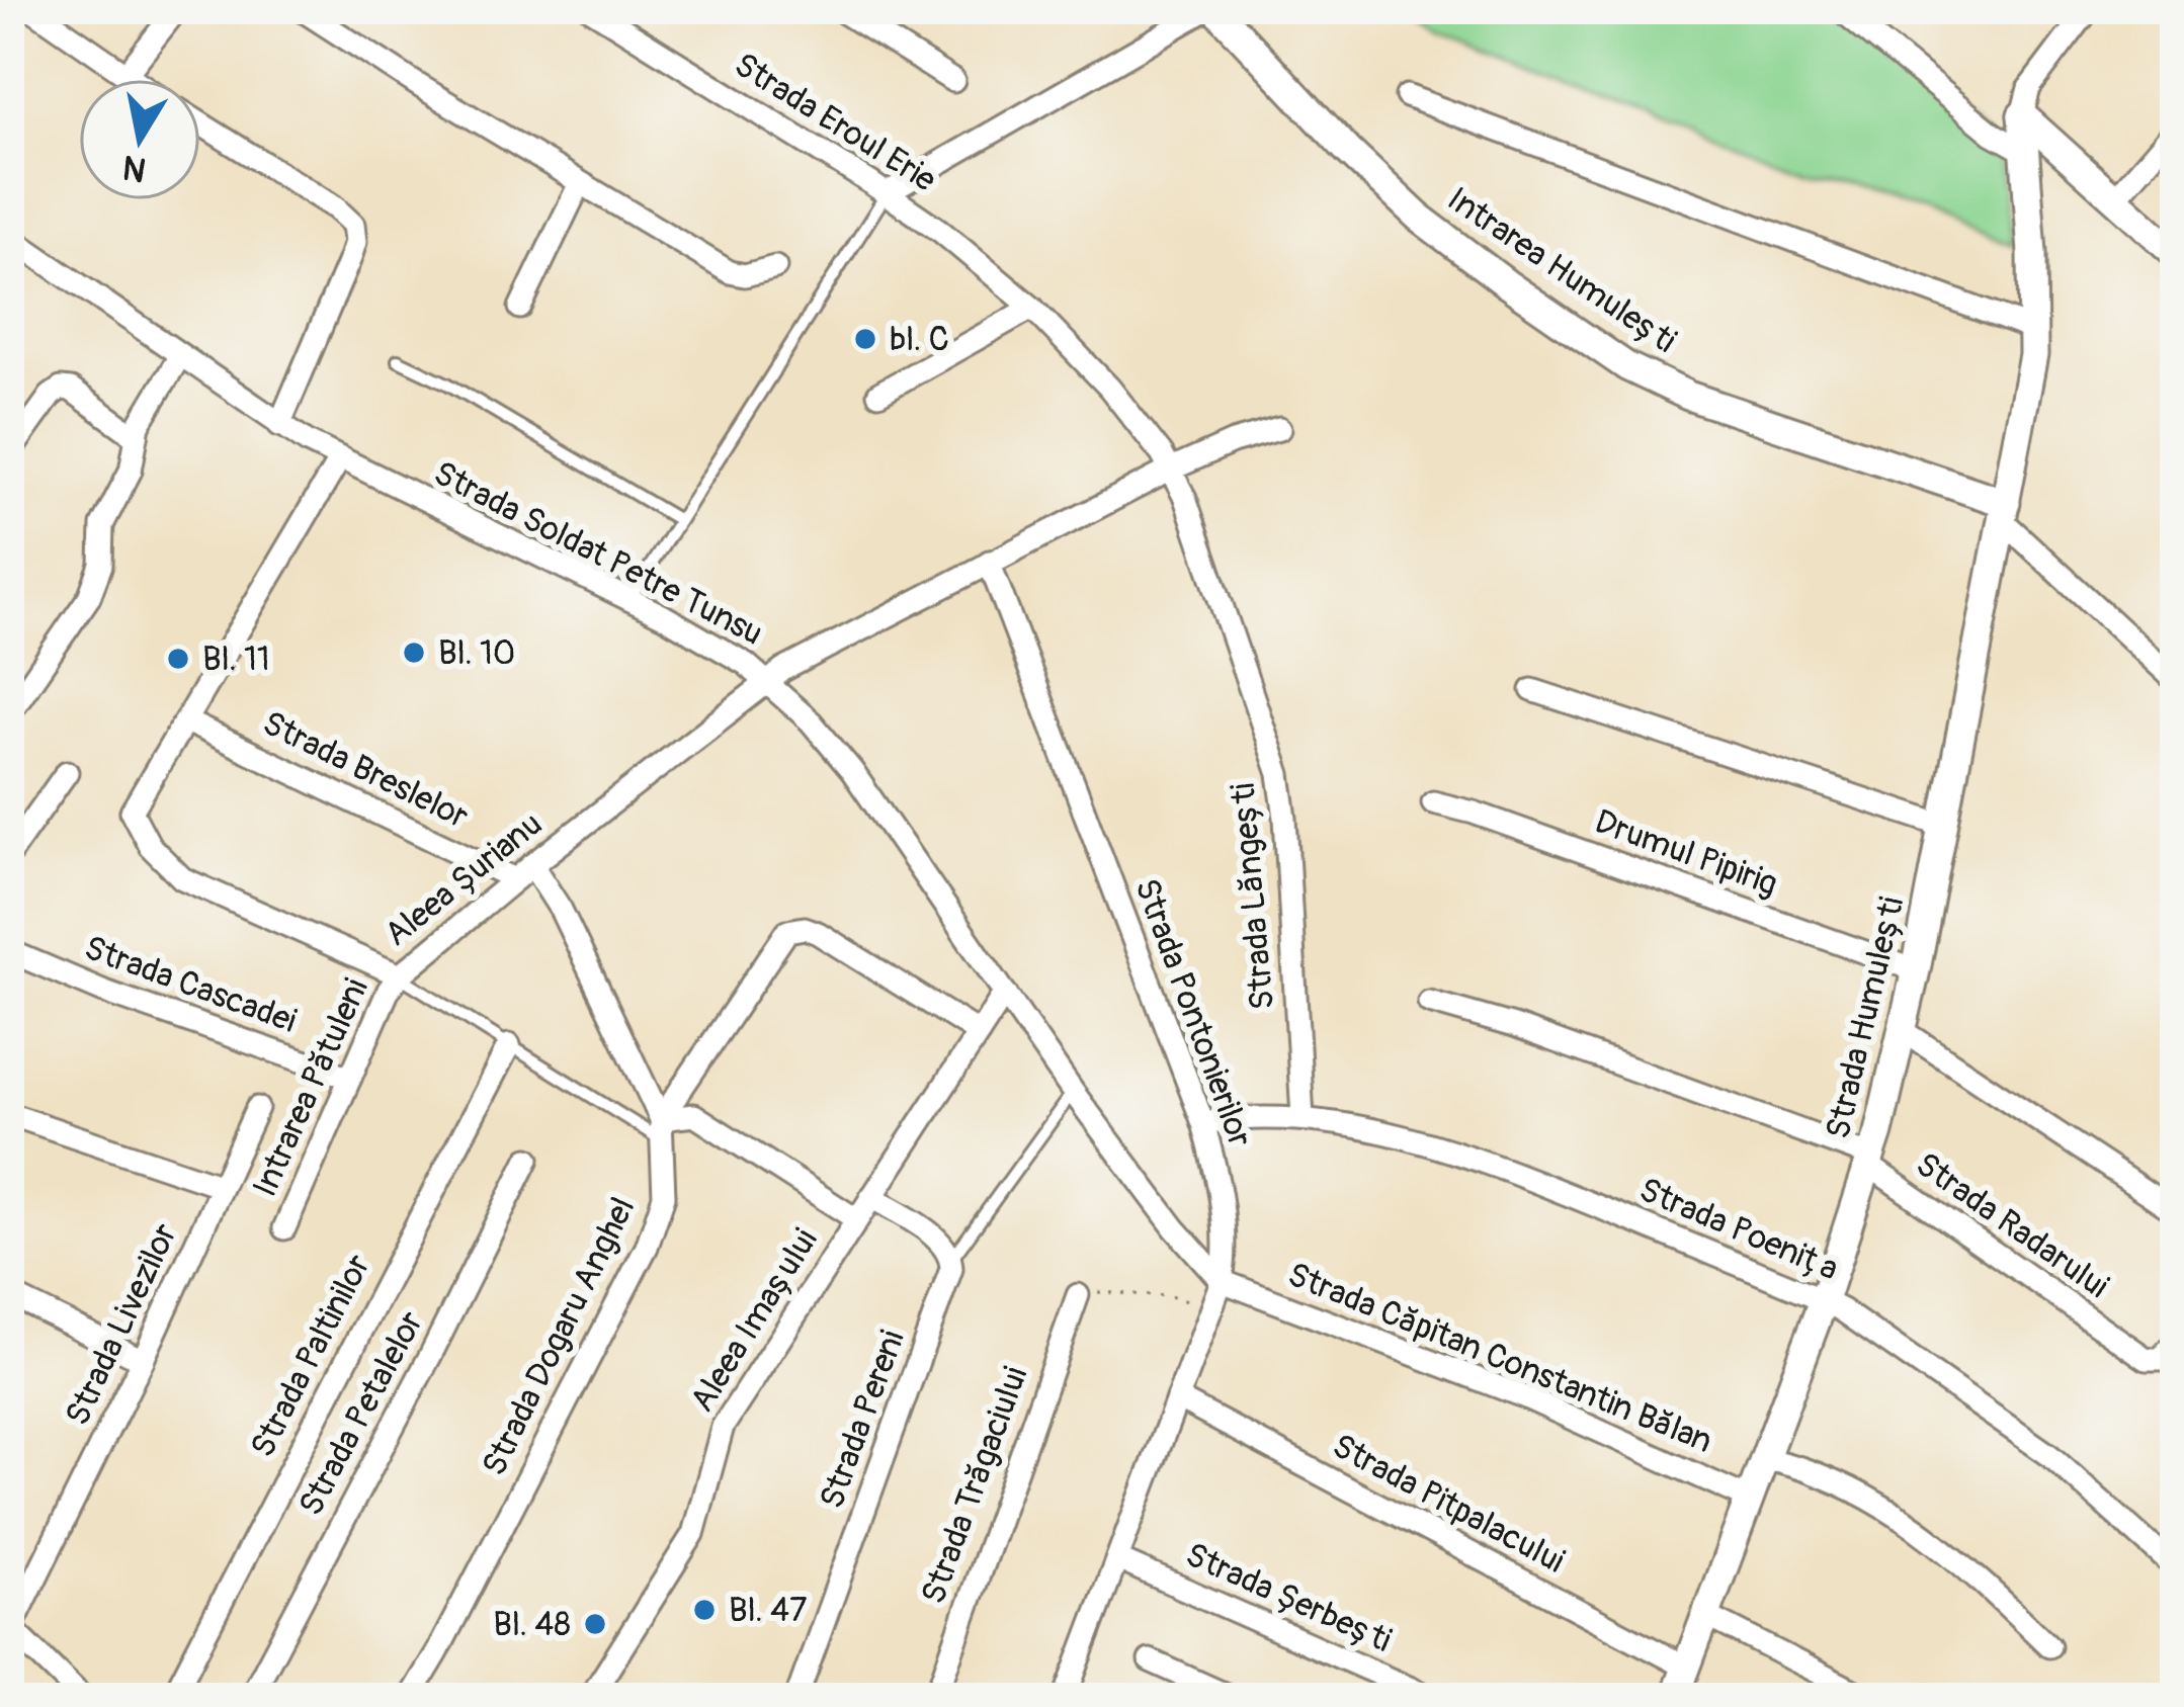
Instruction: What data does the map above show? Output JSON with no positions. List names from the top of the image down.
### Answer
{
  "streets": {
    "street": [
      "Strada Eroul Erie",
      "Intrarea Humulești",
      "Strada Soldat Petre Tunsu",
      "Strada Breslelor",
      "Drumul Pipirig",
      "Aleea Șurianu",
      "Strada Lăngești",
      "Strada Cascadei",
      "Strada Pontonierilor",
      "Strada Humulești",
      "Intrarea Pătuleni",
      "Strada Radarului",
      "Strada Poenița",
      "Aleea Imașului",
      "Strada Livezilor",
      "Strada Dogaru Anghel",
      "Strada Paltinilor",
      "Strada Căpitan Constantin Bălan",
      "Strada Petalelor",
      "Strada Pereni",
      "Strada Trăgaciului",
      "Strada Pitpalacului",
      "Strada Șerbești"
    ]
  },
  "crossings": [
    ["Strada Eroul Erie", "Strada Lăngești"],
    ["Intrarea Humulești", "Strada Humulești"],
    ["Strada Soldat Petre Tunsu", "Aleea Șurianu"],
    ["Strada Soldat Petre Tunsu", "Strada Pontonierilor"],
    ["Strada Soldat Petre Tunsu", "Aleea Imașului"],
    ["Strada Soldat Petre Tunsu", "Strada Căpitan Constantin Bălan"],
    ["Strada Breslelor", "Aleea Șurianu"],
    ["Strada Breslelor", "Strada Dogaru Anghel"],
    ["Drumul Pipirig", "Strada Humulești"],
    ["Aleea Șurianu", "Intrarea Pătuleni"],
    ["Aleea Șurianu", "Strada Dogaru Anghel"],
    ["Strada Lăngești", "Strada Poenița"],
    ["Strada Cascadei", "Intrarea Pătuleni"],
    ["Strada Pontonierilor", "Strada Poenița"],
    ["Strada Pontonierilor", "Strada Căpitan Constantin Bălan"],
    ["Strada Pontonierilor", "Strada Pitpalacului"],
    ["Strada Pontonierilor", "Strada Șerbești"],
    ["Strada Humulești", "Strada Radarului"],
    ["Strada Humulești", "Strada Poenița"],
    ["Strada Humulești", "Strada Căpitan Constantin Bălan"],
    ["Strada Humulești", "Strada Pitpalacului"]
  ],
  "places": [
    "bl. C",
    "Bl. 10",
    "Bl. 11",
    "Bl. 47",
    "Bl. 48"
  ],
  "north": "bottom"
}
